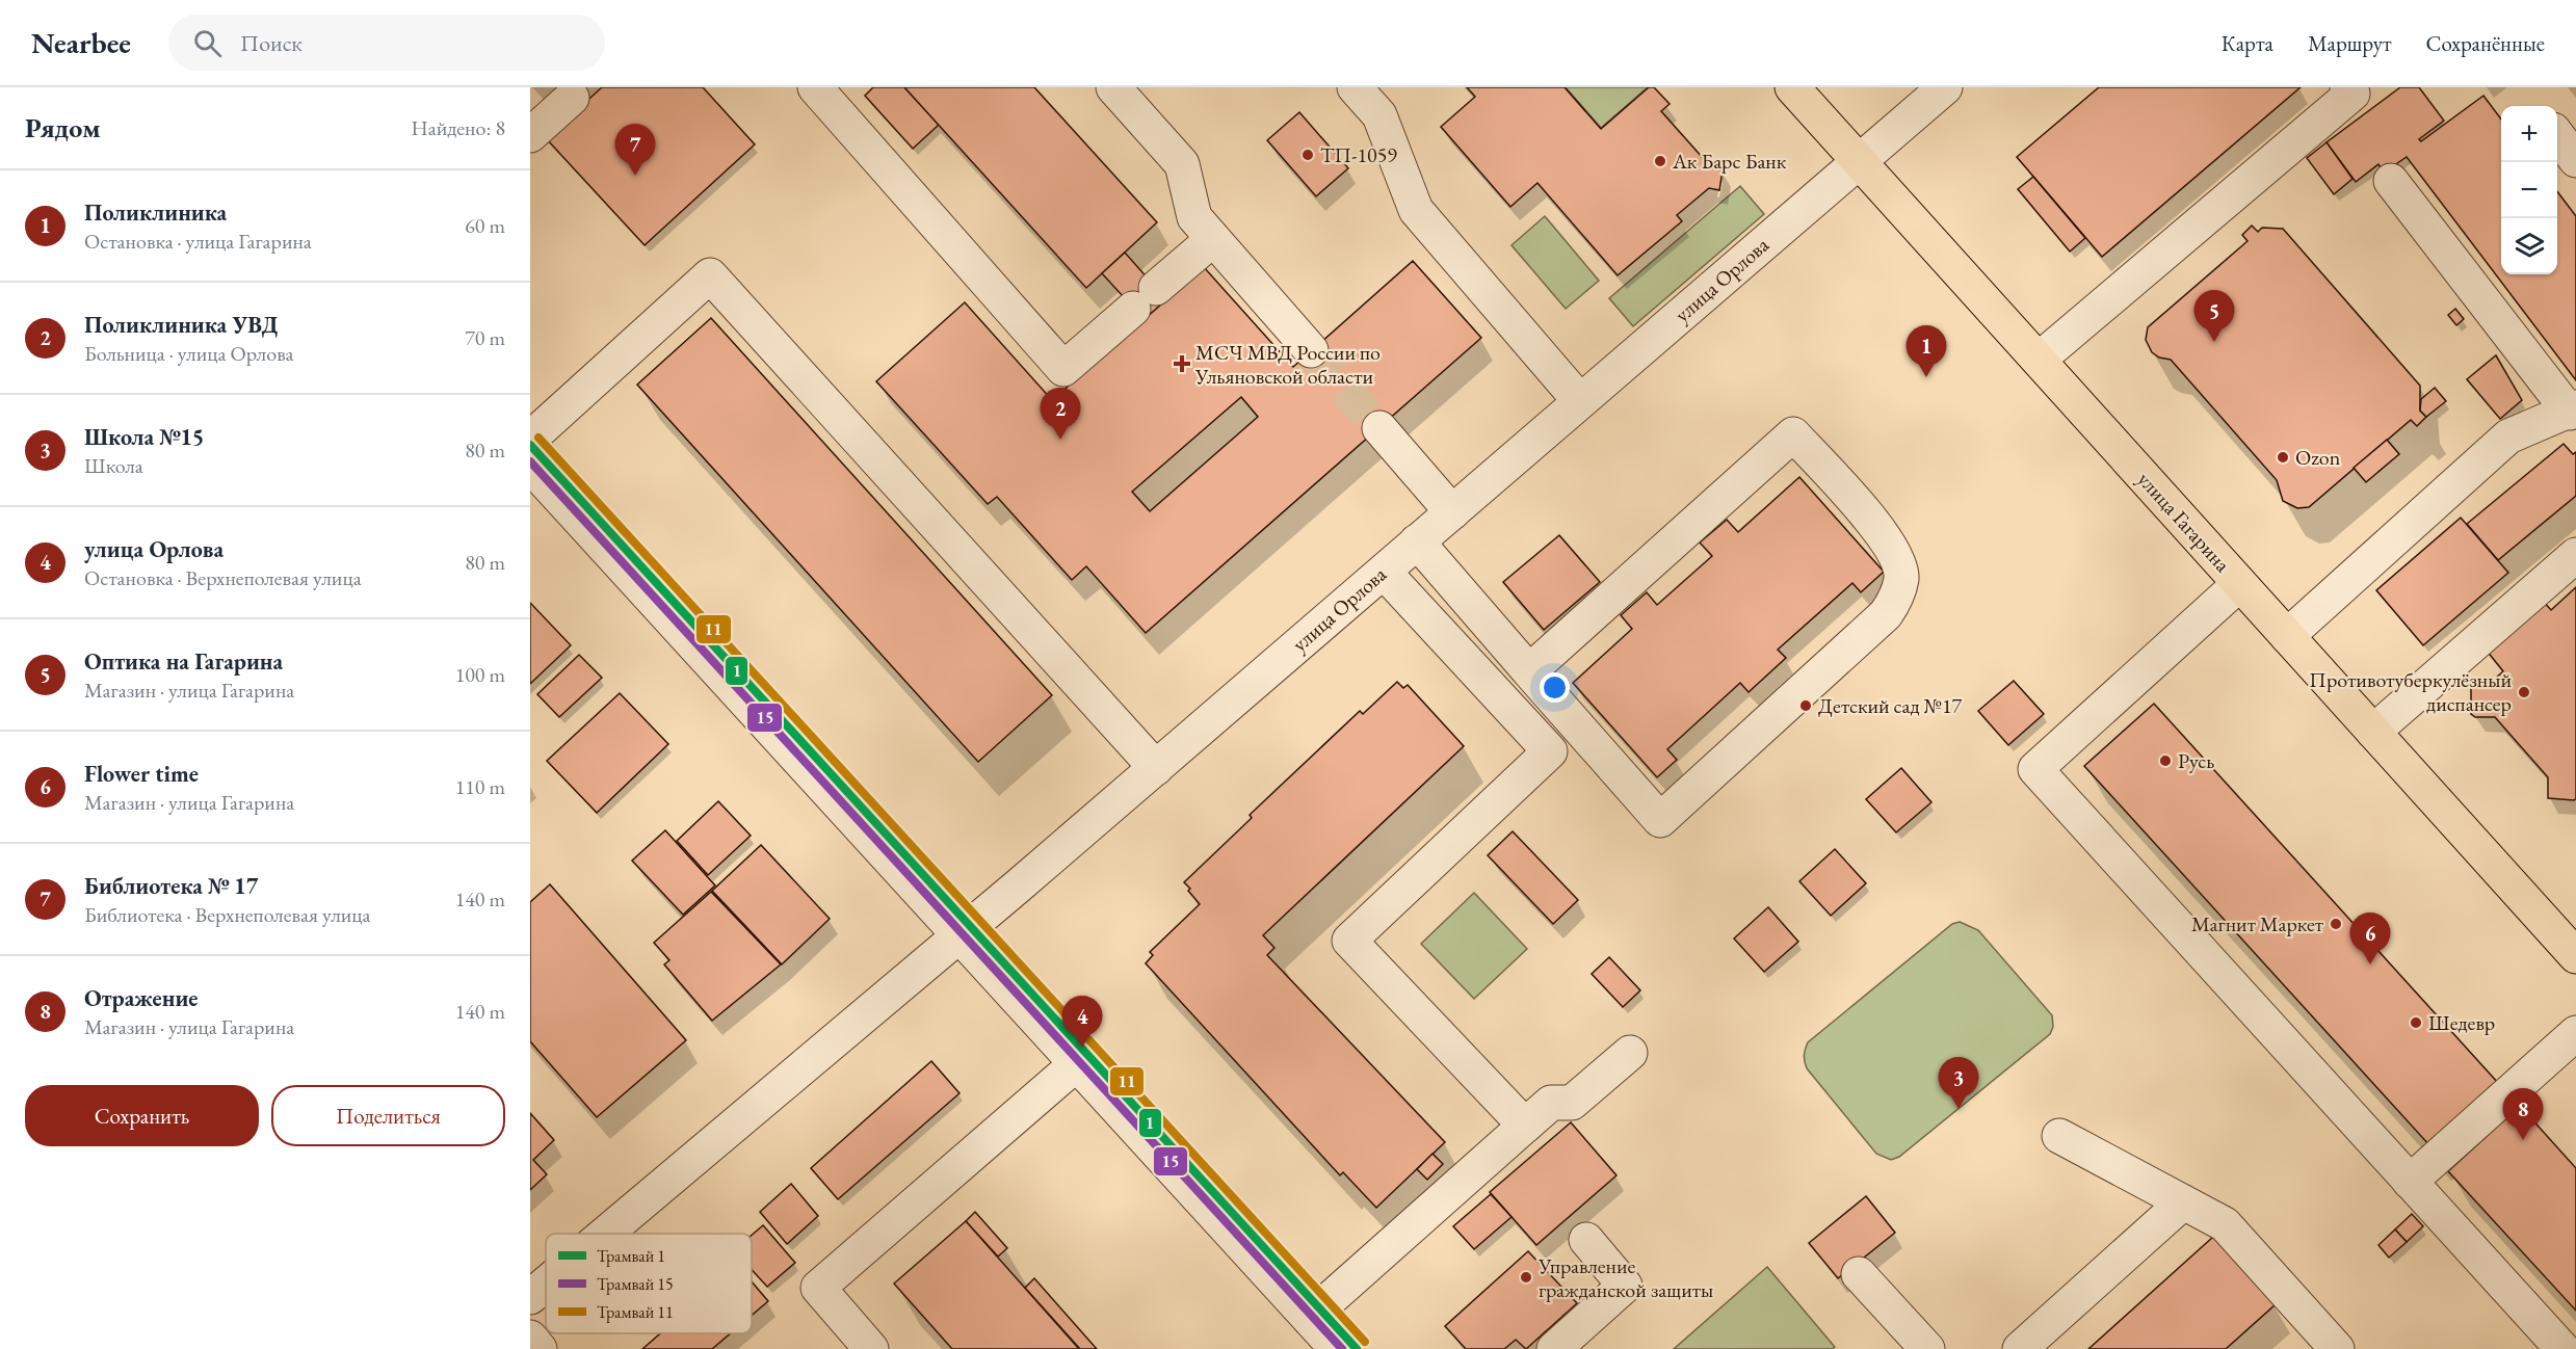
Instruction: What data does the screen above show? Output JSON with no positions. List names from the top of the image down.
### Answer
{
  "streets": {
    "main road": ["улица Гагарина"],
    "street": ["улица Орлова"]
  },
  "crossings": [
    ["улица Орлова", "улица Гагарина"]
  ],
  "places": {
    "other": [
      "ТП-1059",
      "Ак Барс Банк",
      "Ozon",
      "Противотуберкулёзный диспансер",
      "Детский сад №17",
      "Русь",
      "Магнит Маркет",
      "Шедевр",
      "Управление гражданской защиты"
    ],
    "health": ["МСЧ МВД России по Ульяновской области"]
  },
  "lines": ["tram line 11", "tram line 1", "tram line 15"],
  "legend": ["Трамвай 1", "Трамвай 15", "Трамвай 11"],
  "page": {
    "header": "Nearbee",
    "search": "Поиск",
    "nav": ["Карта", "Маршрут", "Сохранённые"],
    "heading": ["Рядом", "Найдено: 8"],
    "map_buttons": ["+", "−"],
    "pins": [
      "7",
      "5",
      "1",
      "2",
      "6",
      "4",
      "3",
      "8"
    ],
    "list": [
      {
        "mark": "1",
        "name": "Поликлиника",
        "note": "Остановка · улица Гагарина",
        "value": "60 m"
      },
      {
        "mark": "2",
        "name": "Поликлиника УВД",
        "note": "Больница · улица Орлова",
        "value": "70 m"
      },
      {
        "mark": "3",
        "name": "Школа №15",
        "note": "Школа",
        "value": "80 m"
      },
      {
        "mark": "4",
        "name": "улица Орлова",
        "note": "Остановка · Верхнеполевая улица",
        "value": "80 m"
      },
      {
        "mark": "5",
        "name": "Оптика на Гагарина",
        "note": "Магазин · улица Гагарина",
        "value": "100 m"
      },
      {
        "mark": "6",
        "name": "Flower time",
        "note": "Магазин · улица Гагарина",
        "value": "110 m"
      },
      {
        "mark": "7",
        "name": "Библиотека № 17",
        "note": "Библиотека · Верхнеполевая улица",
        "value": "140 m"
      },
      {
        "mark": "8",
        "name": "Отражение",
        "note": "Магазин · улица Гагарина",
        "value": "140 m"
      }
    ],
    "buttons": ["Сохранить", "Поделиться"]
  }
}
